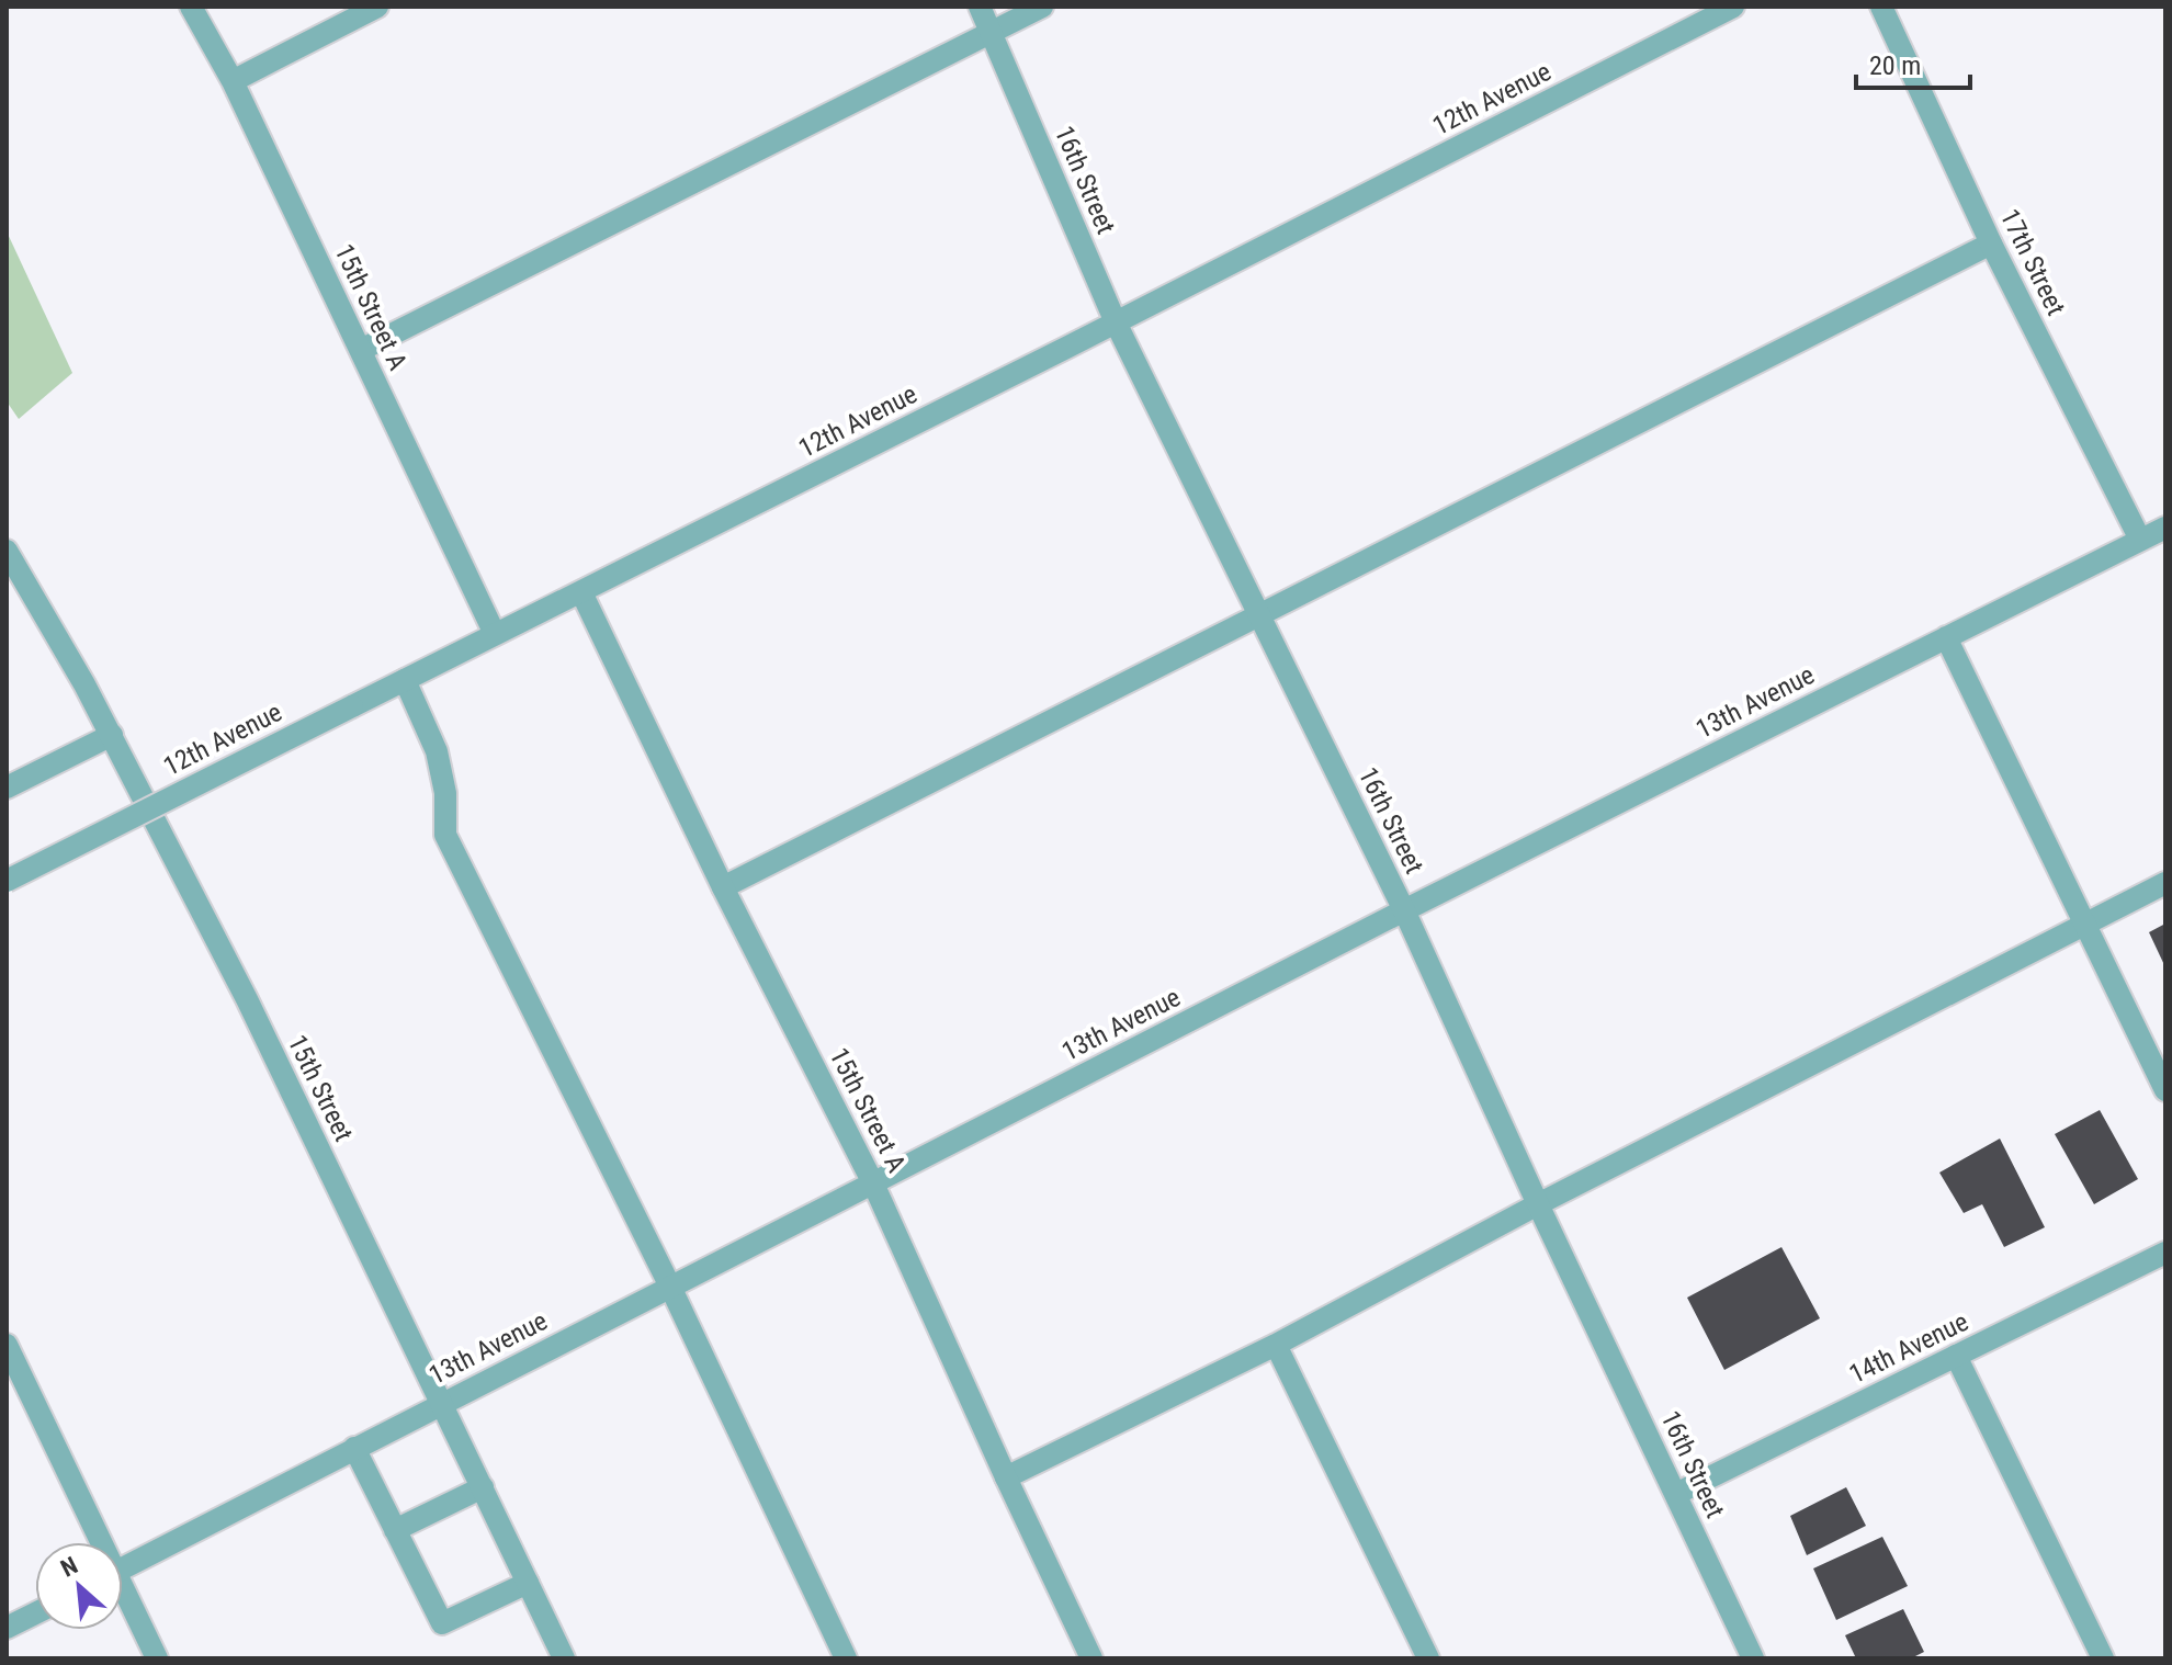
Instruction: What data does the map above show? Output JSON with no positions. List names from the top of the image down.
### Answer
{
  "streets": {
    "street": [
      "12th Avenue",
      "16th Street",
      "17th Street",
      "15th Street A",
      "13th Avenue",
      "15th Street",
      "14th Avenue"
    ]
  },
  "crossings": [
    ["12th Avenue", "16th Street"],
    ["12th Avenue", "15th Street A"],
    ["16th Street", "13th Avenue"],
    ["16th Street", "14th Avenue"],
    ["17th Street", "13th Avenue"],
    ["15th Street A", "13th Avenue"],
    ["13th Avenue", "15th Street"]
  ],
  "scale_bar": "20 m",
  "north": "top left"
}
